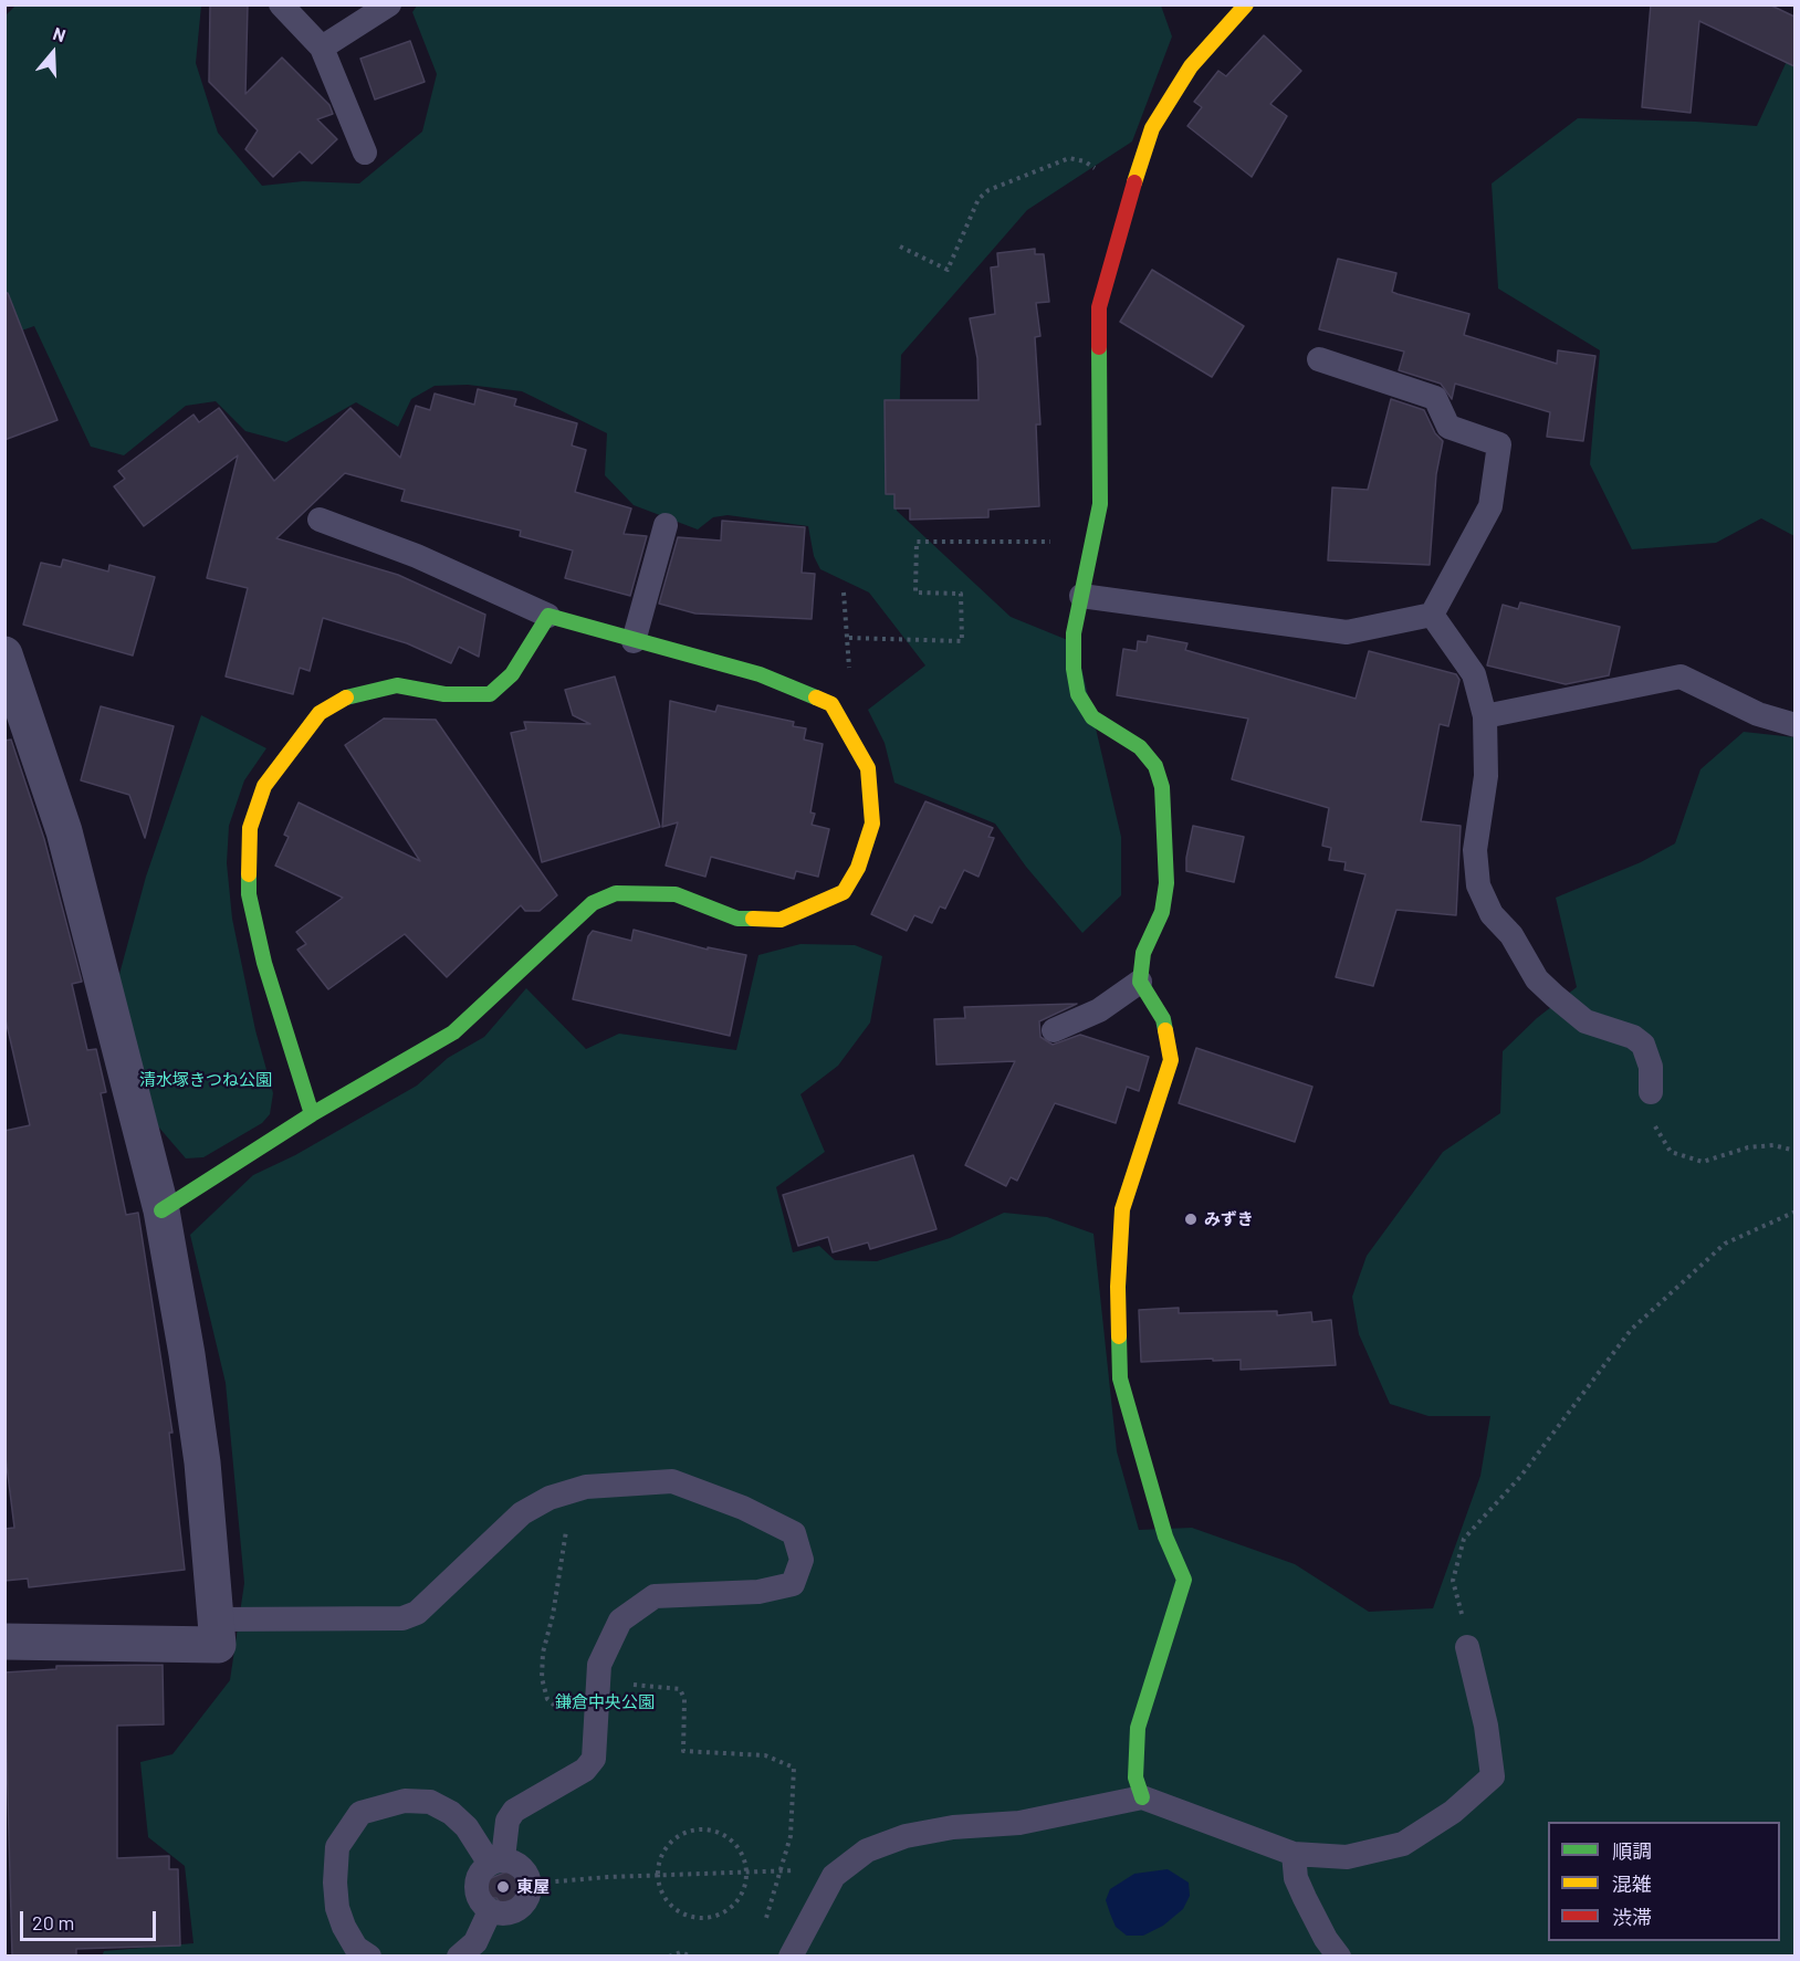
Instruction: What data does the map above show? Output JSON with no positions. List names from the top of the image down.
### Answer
{
  "parks": ["清水塚きつね公園", "鎌倉中央公園"],
  "places": ["みずき", "東屋"],
  "legend": ["順調", "混雑", "渋滞"],
  "scale_bar": "20 m",
  "north": "top"
}
